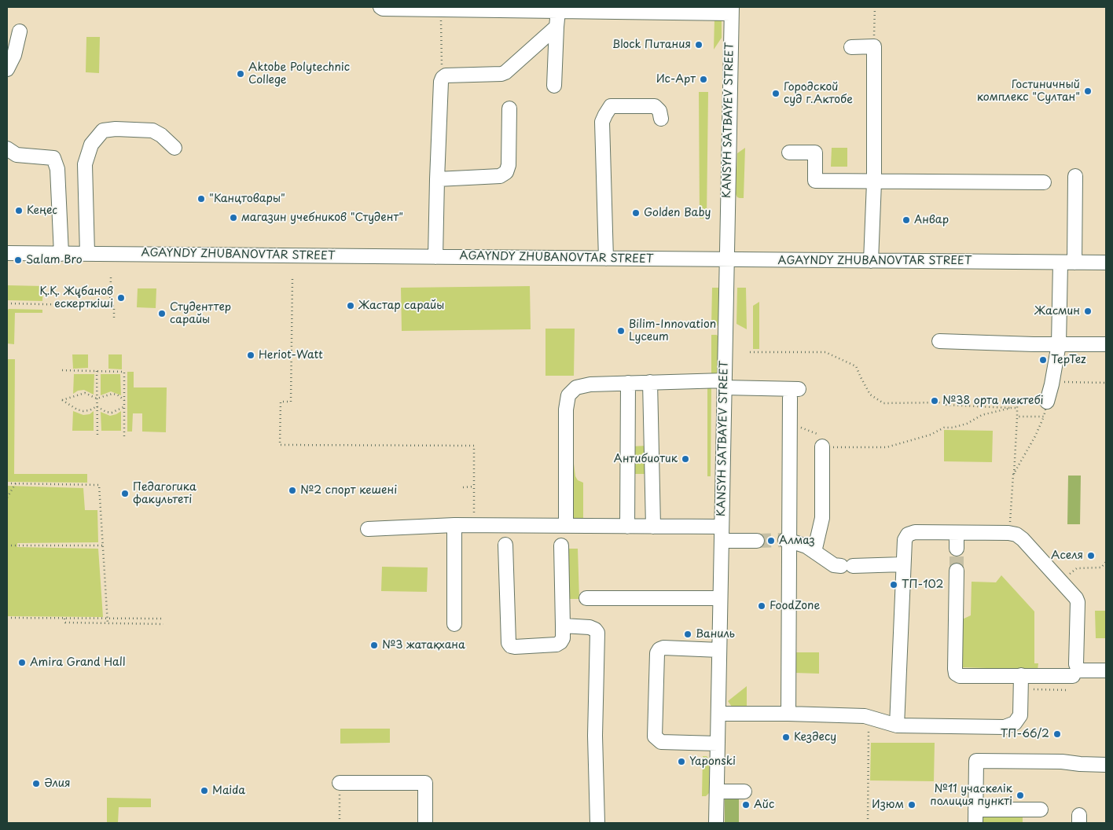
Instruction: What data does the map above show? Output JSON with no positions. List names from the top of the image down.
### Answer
{
  "streets": {
    "street": ["KANSYH SATBAYEV STREET", "AGAYNDY ZHUBANOVTAR STREET"]
  },
  "crossings": [
    ["KANSYH SATBAYEV STREET", "AGAYNDY ZHUBANOVTAR STREET"]
  ],
  "places": [
    "Block Питания",
    "Aktobe Polytechnic College",
    "Ис-Арт",
    "Гостиничный комплекс \"Султан\"",
    "Городской суд г.Актобе",
    "\"Канцтовары\"",
    "Кеңес",
    "Golden Baby",
    "магазин учебников \"Студент\"",
    "Анвар",
    "Salam Bro",
    "Қ.Қ. Жұбанов ескерткіші",
    "Жастар сарайы",
    "Жасмин",
    "Студенттер сарайы",
    "Bilim-Innovation Lyceum",
    "Heriot-Watt",
    "TepTez",
    "№38 орта мектебі",
    "Антибиотик",
    "№2 спорт кешені",
    "Педагогика факультеті",
    "Алмаз",
    "Аселя",
    "ТП-102",
    "FoodZone",
    "Ваниль",
    "№3 жатақхана",
    "Amira Grand Hall",
    "ТП-66/2",
    "Кездесу",
    "Yaponski",
    "Әлия",
    "Maida",
    "№11 учаскелік полиция пункті",
    "Айс",
    "Изюм"
  ]
}
